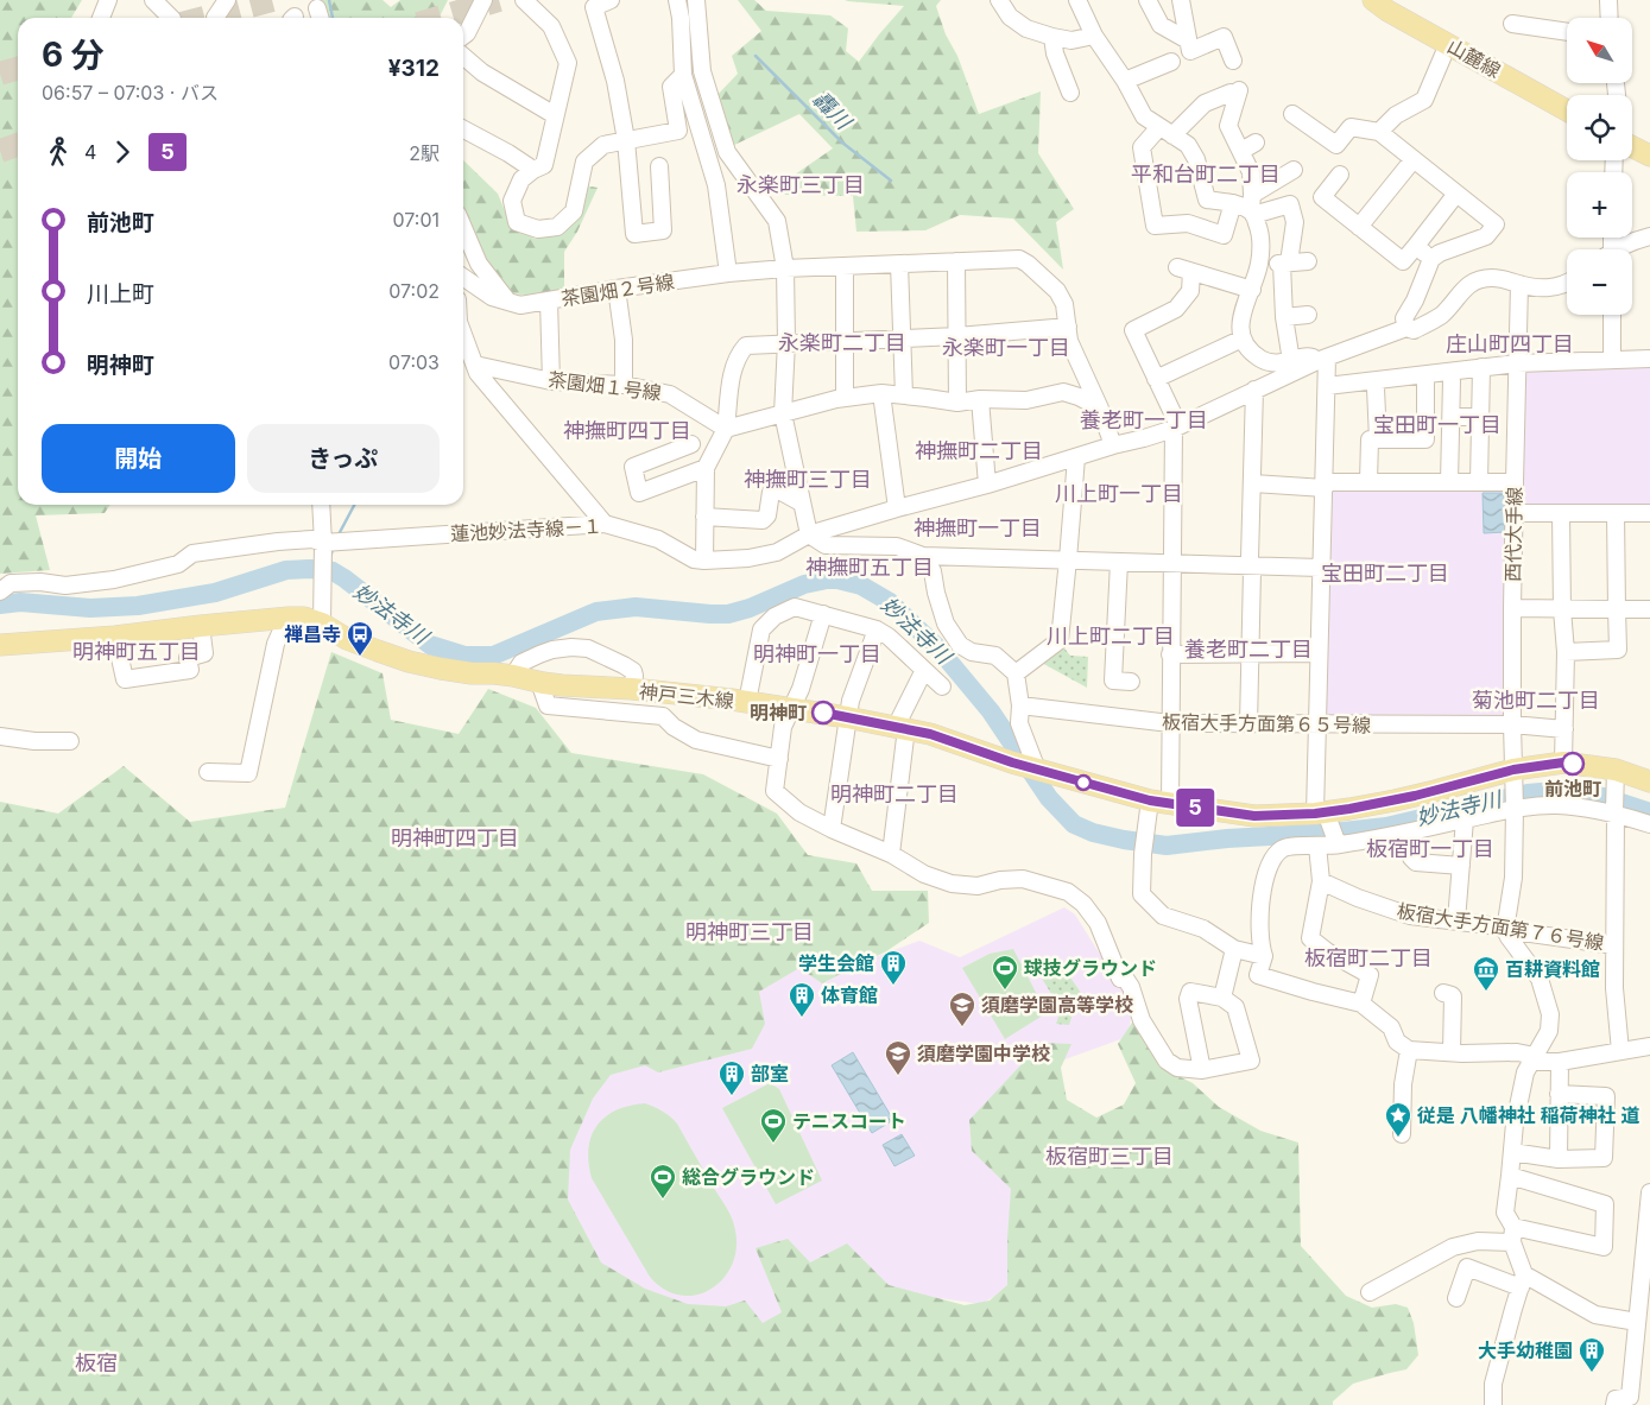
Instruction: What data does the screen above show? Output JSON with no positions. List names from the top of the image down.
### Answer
{
  "streets": {
    "main road": ["山麓線", "神戸三木線"],
    "street": [
      "茶園畑２号線",
      "茶園畑１号線",
      "蓮池妙法寺線－１",
      "西代大手線",
      "板宿大手方面第６５号線",
      "板宿大手方面第７６号線"
    ]
  },
  "crossings": [
    ["茶園畑２号線", "蓮池妙法寺線－１"],
    ["西代大手線", "神戸三木線"],
    ["西代大手線", "板宿大手方面第６５号線"]
  ],
  "districts": [
    "平和台町二丁目",
    "永楽町三丁目",
    "永楽町二丁目",
    "庄山町四丁目",
    "永楽町一丁目",
    "養老町一丁目",
    "宝田町一丁目",
    "神撫町四丁目",
    "神撫町二丁目",
    "神撫町三丁目",
    "川上町一丁目",
    "神撫町一丁目",
    "神撫町五丁目",
    "宝田町二丁目",
    "川上町二丁目",
    "養老町二丁目",
    "明神町五丁目",
    "明神町一丁目",
    "菊池町二丁目",
    "明神町二丁目",
    "明神町四丁目",
    "板宿町一丁目",
    "明神町三丁目",
    "板宿町二丁目",
    "板宿町三丁目",
    "板宿"
  ],
  "water": ["轟川", "妙法寺川"],
  "places": {
    "bus stop": ["禅昌寺"],
    "other": ["明神町", "前池町"],
    "building": [
      "学生会館",
      "体育館",
      "部室",
      "大手幼稚園"
    ],
    "sports": ["球技グラウンド", "テニスコート", "総合グラウンド"],
    "museum": ["百耕資料館"],
    "school or university": ["須磨学園高等学校", "須磨学園中学校"],
    "place": ["従是 八幡神社 稲荷神社 道"]
  },
  "lines": ["bus line 5"],
  "north": "top left",
  "page": {
    "on_map": "5",
    "map_buttons": ["+", "−"],
    "heading": ["6 分", "06:57 – 07:03 · バス", "¥312"],
    "legs": ["4", "5", "2駅"],
    "list": [
      {
        "name": "前池町",
        "value": "07:01"
      },
      {
        "name": "川上町",
        "value": "07:02"
      },
      {
        "name": "明神町",
        "value": "07:03"
      }
    ],
    "buttons": ["開始", "きっぷ"]
  }
}
